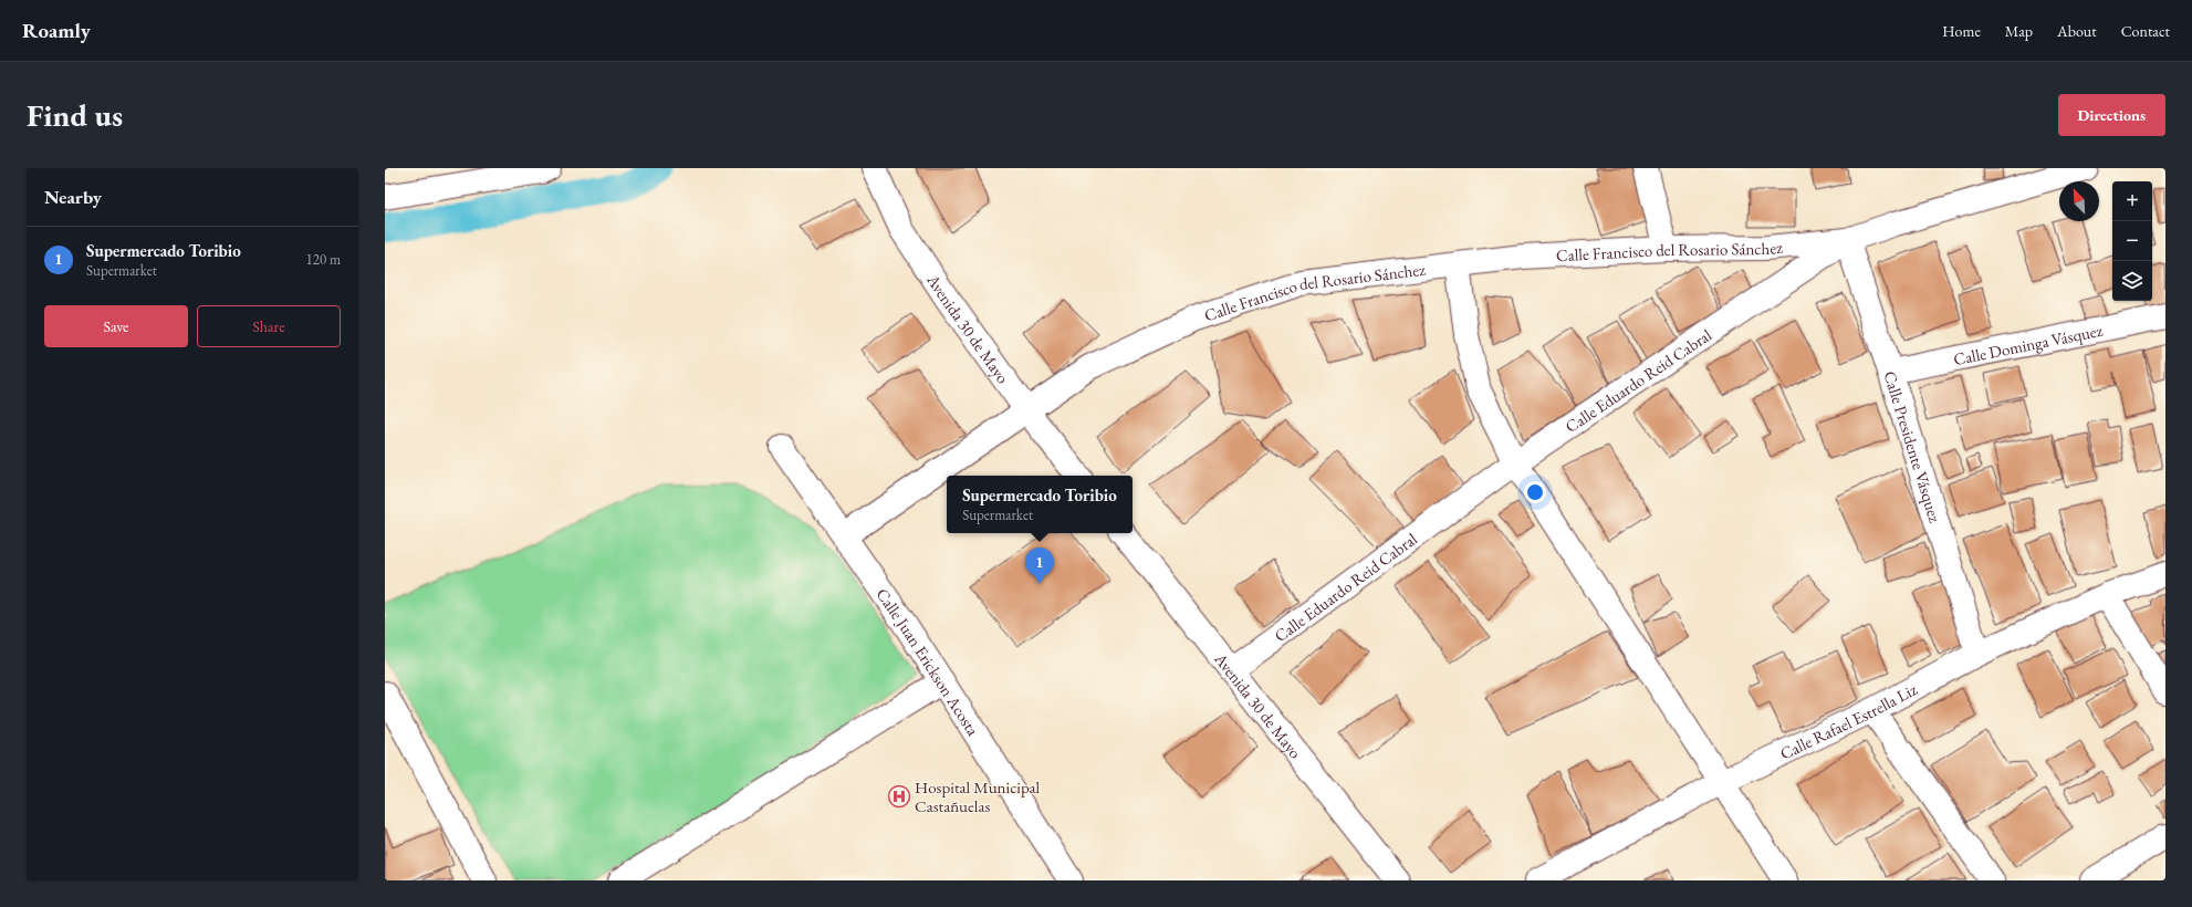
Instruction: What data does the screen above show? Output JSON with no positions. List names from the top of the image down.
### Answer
{
  "streets": {
    "street": [
      "Calle Francisco del Rosario Sánchez",
      "Avenida 30 de Mayo",
      "Calle Dominga Vásquez",
      "Calle Eduardo Reid Cabral",
      "Calle Presidente Vásquez",
      "Calle Juan Erickson Acosta",
      "Calle Rafael Estrella Liz"
    ]
  },
  "crossings": [
    ["Calle Francisco del Rosario Sánchez", "Avenida 30 de Mayo"],
    ["Calle Francisco del Rosario Sánchez", "Calle Eduardo Reid Cabral"],
    ["Calle Francisco del Rosario Sánchez", "Calle Presidente Vásquez"],
    ["Calle Francisco del Rosario Sánchez", "Calle Juan Erickson Acosta"],
    ["Avenida 30 de Mayo", "Calle Eduardo Reid Cabral"],
    ["Calle Dominga Vásquez", "Calle Presidente Vásquez"],
    ["Calle Eduardo Reid Cabral", "Calle Presidente Vásquez"],
    ["Calle Presidente Vásquez", "Calle Rafael Estrella Liz"]
  ],
  "places": {
    "hospital": ["Hospital Municipal Castañuelas"]
  },
  "north": "top left",
  "page": {
    "header": "Roamly",
    "nav": [
      "Home",
      "Map",
      "About",
      "Contact"
    ],
    "buttons": [
      "Directions",
      ["Save", "Share"]
    ],
    "title": "Find us",
    "heading": "Nearby",
    "map_buttons": ["+", "−"],
    "list": [
      {
        "mark": "1",
        "name": "Supermercado Toribio",
        "note": "Supermarket",
        "value": "120 m"
      }
    ],
    "popup": ["Supermercado Toribio", "Supermarket"],
    "pins": "1"
  }
}
